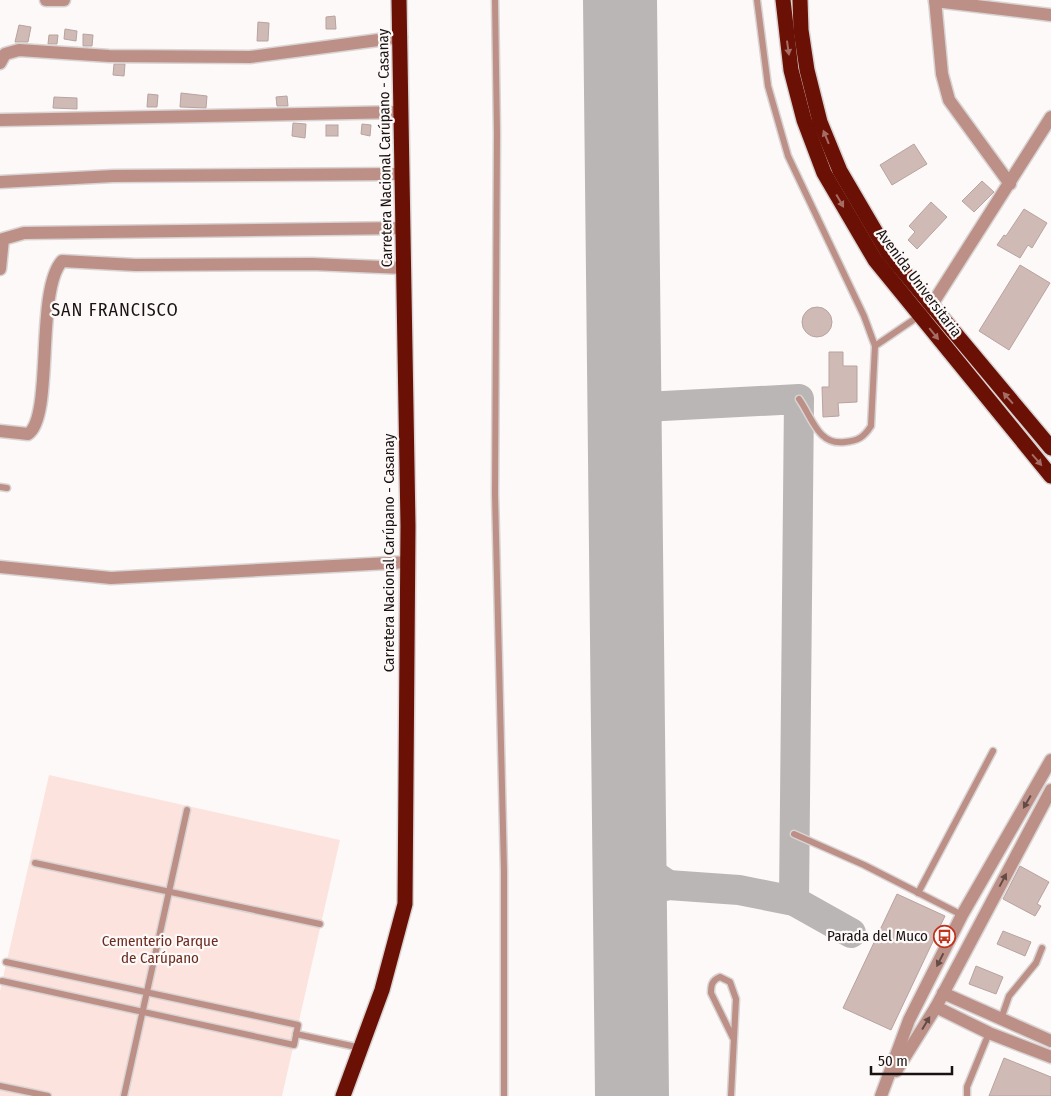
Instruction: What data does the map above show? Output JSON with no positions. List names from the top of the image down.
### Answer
{
  "streets": {
    "highway": ["Carretera Nacional Carúpano - Casanay", "Avenida Universitaria"]
  },
  "districts": ["SAN FRANCISCO"],
  "parks": ["Cementerio Parque de Carúpano"],
  "places": {
    "bus stop": ["Parada del Muco"]
  },
  "scale_bar": "50 m"
}
